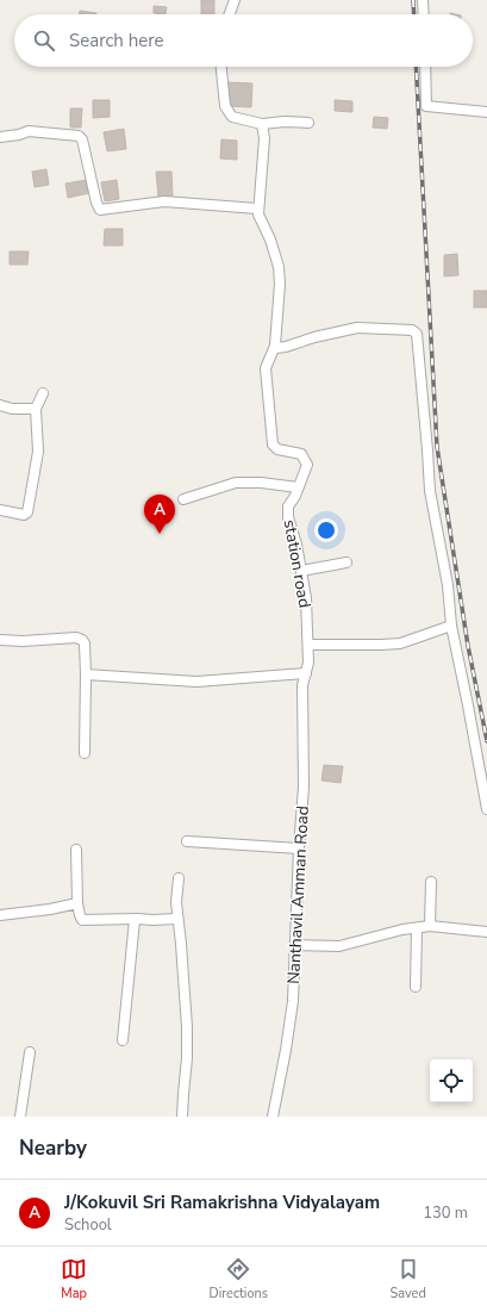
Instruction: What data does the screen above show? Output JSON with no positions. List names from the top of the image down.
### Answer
{
  "streets": {
    "street": ["station road", "Nanthavil Amman Road"]
  },
  "crossings": [
    ["station road", "Nanthavil Amman Road"]
  ],
  "page": {
    "search": "Search here",
    "pins": "A",
    "heading": "Nearby",
    "list": [
      {
        "mark": "A",
        "name": "J/Kokuvil Sri Ramakrishna Vidyalayam",
        "note": "School",
        "value": "130 m"
      }
    ],
    "nav": ["Map", "Directions", "Saved"]
  }
}
